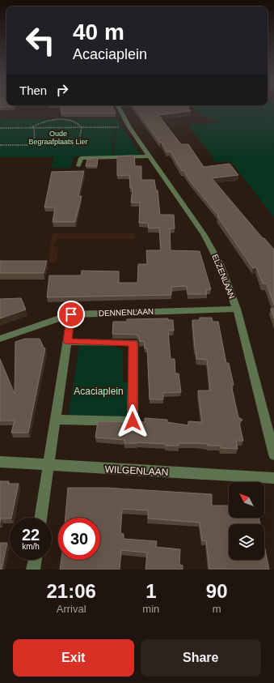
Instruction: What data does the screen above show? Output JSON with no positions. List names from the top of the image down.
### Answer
{
  "streets": {
    "street": ["ELZENLAAN", "DENNENLAAN", "WILGENLAAN"]
  },
  "crossings": [
    ["ELZENLAAN", "DENNENLAAN"]
  ],
  "parks": ["Oude Begraafplaats Lier", "Acaciaplein"],
  "north": "top left",
  "page": {
    "turn": ["40 m", "Acaciaplein"],
    "then": "Then",
    "speed": "22 km/h",
    "limit": "30",
    "eta": [
      "21:06",
      "Arrival",
      "1",
      "min",
      "90",
      "m"
    ],
    "buttons": ["Exit", "Share"]
  }
}
